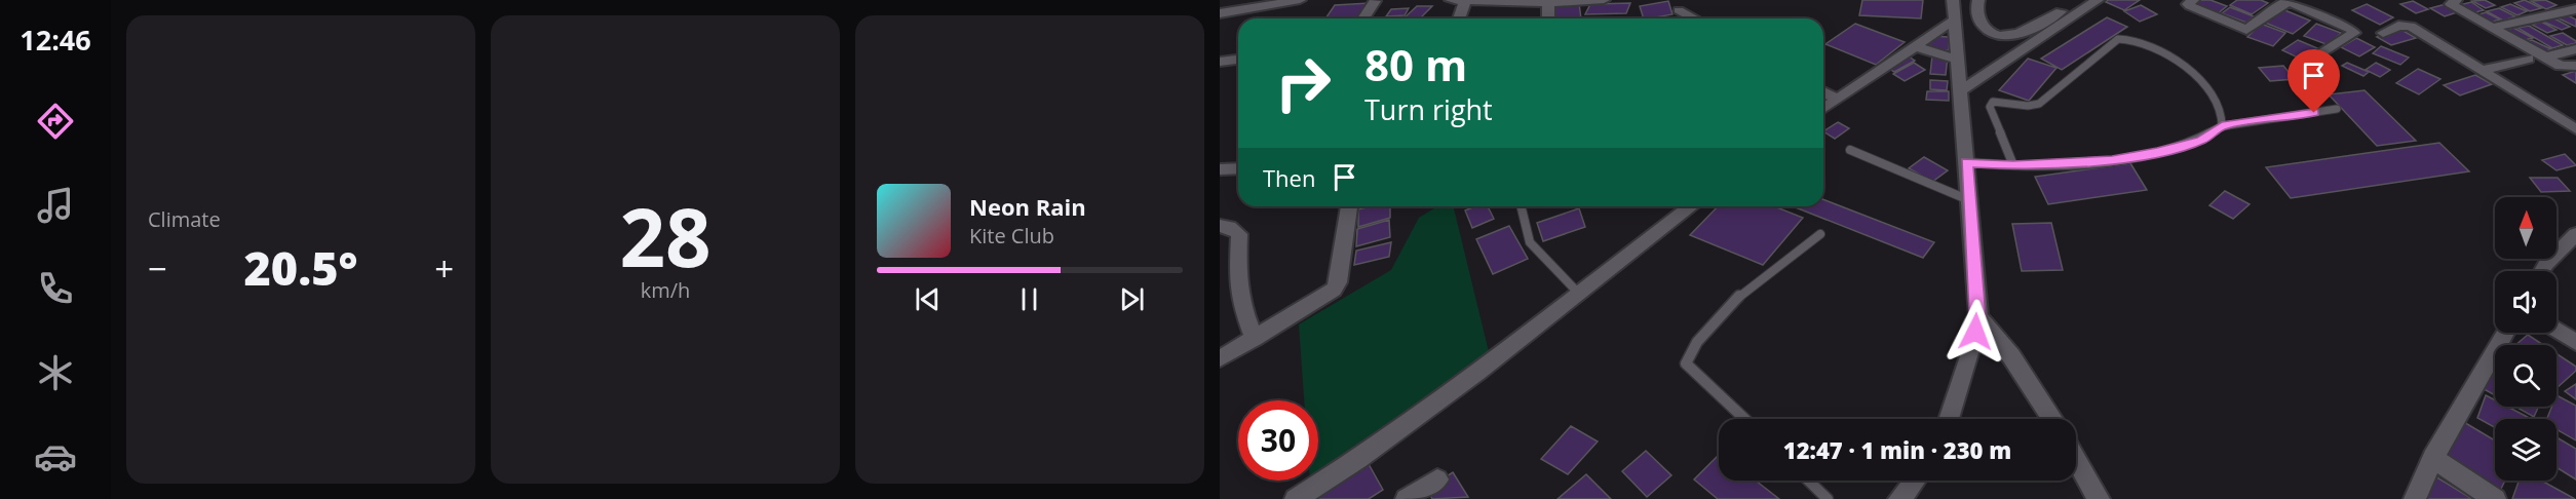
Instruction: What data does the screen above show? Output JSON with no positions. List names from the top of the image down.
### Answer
{
  "north": "top",
  "page": {
    "tabs": "12:46",
    "tile": [
      "Climate",
      ["28", "km/h"]
    ],
    "turn": ["80 m", "Turn right"],
    "then": "Then",
    "song": ["Neon Rain", "Kite Club"],
    "heat": ["−", "20.5°", "+"],
    "limit": "30",
    "trip": "12:47 · 1 min · 230 m"
  }
}
